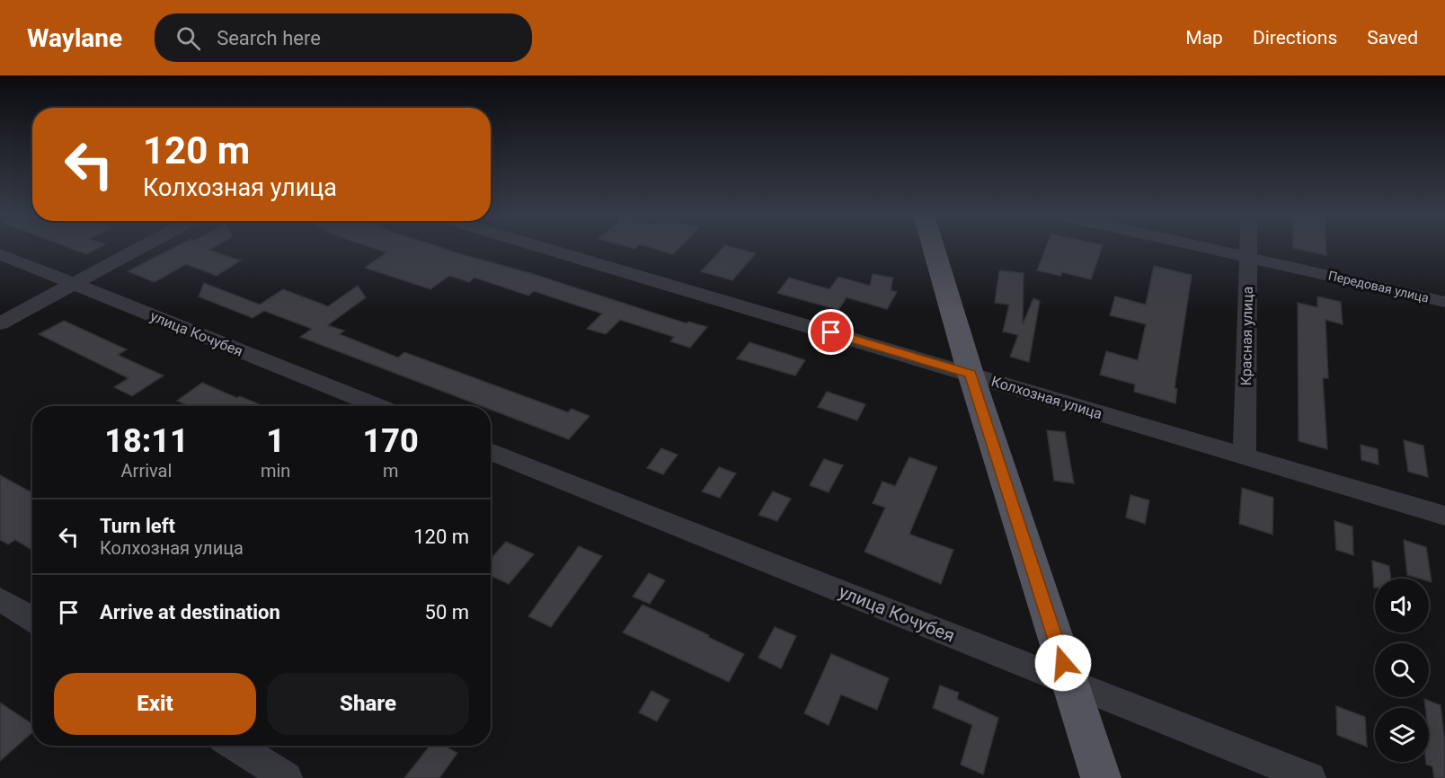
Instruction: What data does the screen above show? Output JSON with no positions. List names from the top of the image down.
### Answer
{
  "streets": {
    "street": [
      "Передовая улица",
      "улица Кочубея",
      "Красная улица",
      "Колхозная улица"
    ]
  },
  "crossings": [
    ["Передовая улица", "Красная улица"],
    ["Красная улица", "Колхозная улица"]
  ],
  "page": {
    "header": "Waylane",
    "search": "Search here",
    "nav": ["Map", "Directions", "Saved"],
    "turn": ["120 m", "Колхозная улица"],
    "eta": [
      "18:11",
      "Arrival",
      "1",
      "min",
      "170",
      "m"
    ],
    "list": [
      {
        "name": "Turn left",
        "note": "Колхозная улица",
        "value": "120 m"
      },
      {
        "name": "Arrive at destination",
        "value": "50 m"
      }
    ],
    "buttons": ["Exit", "Share"]
  }
}
